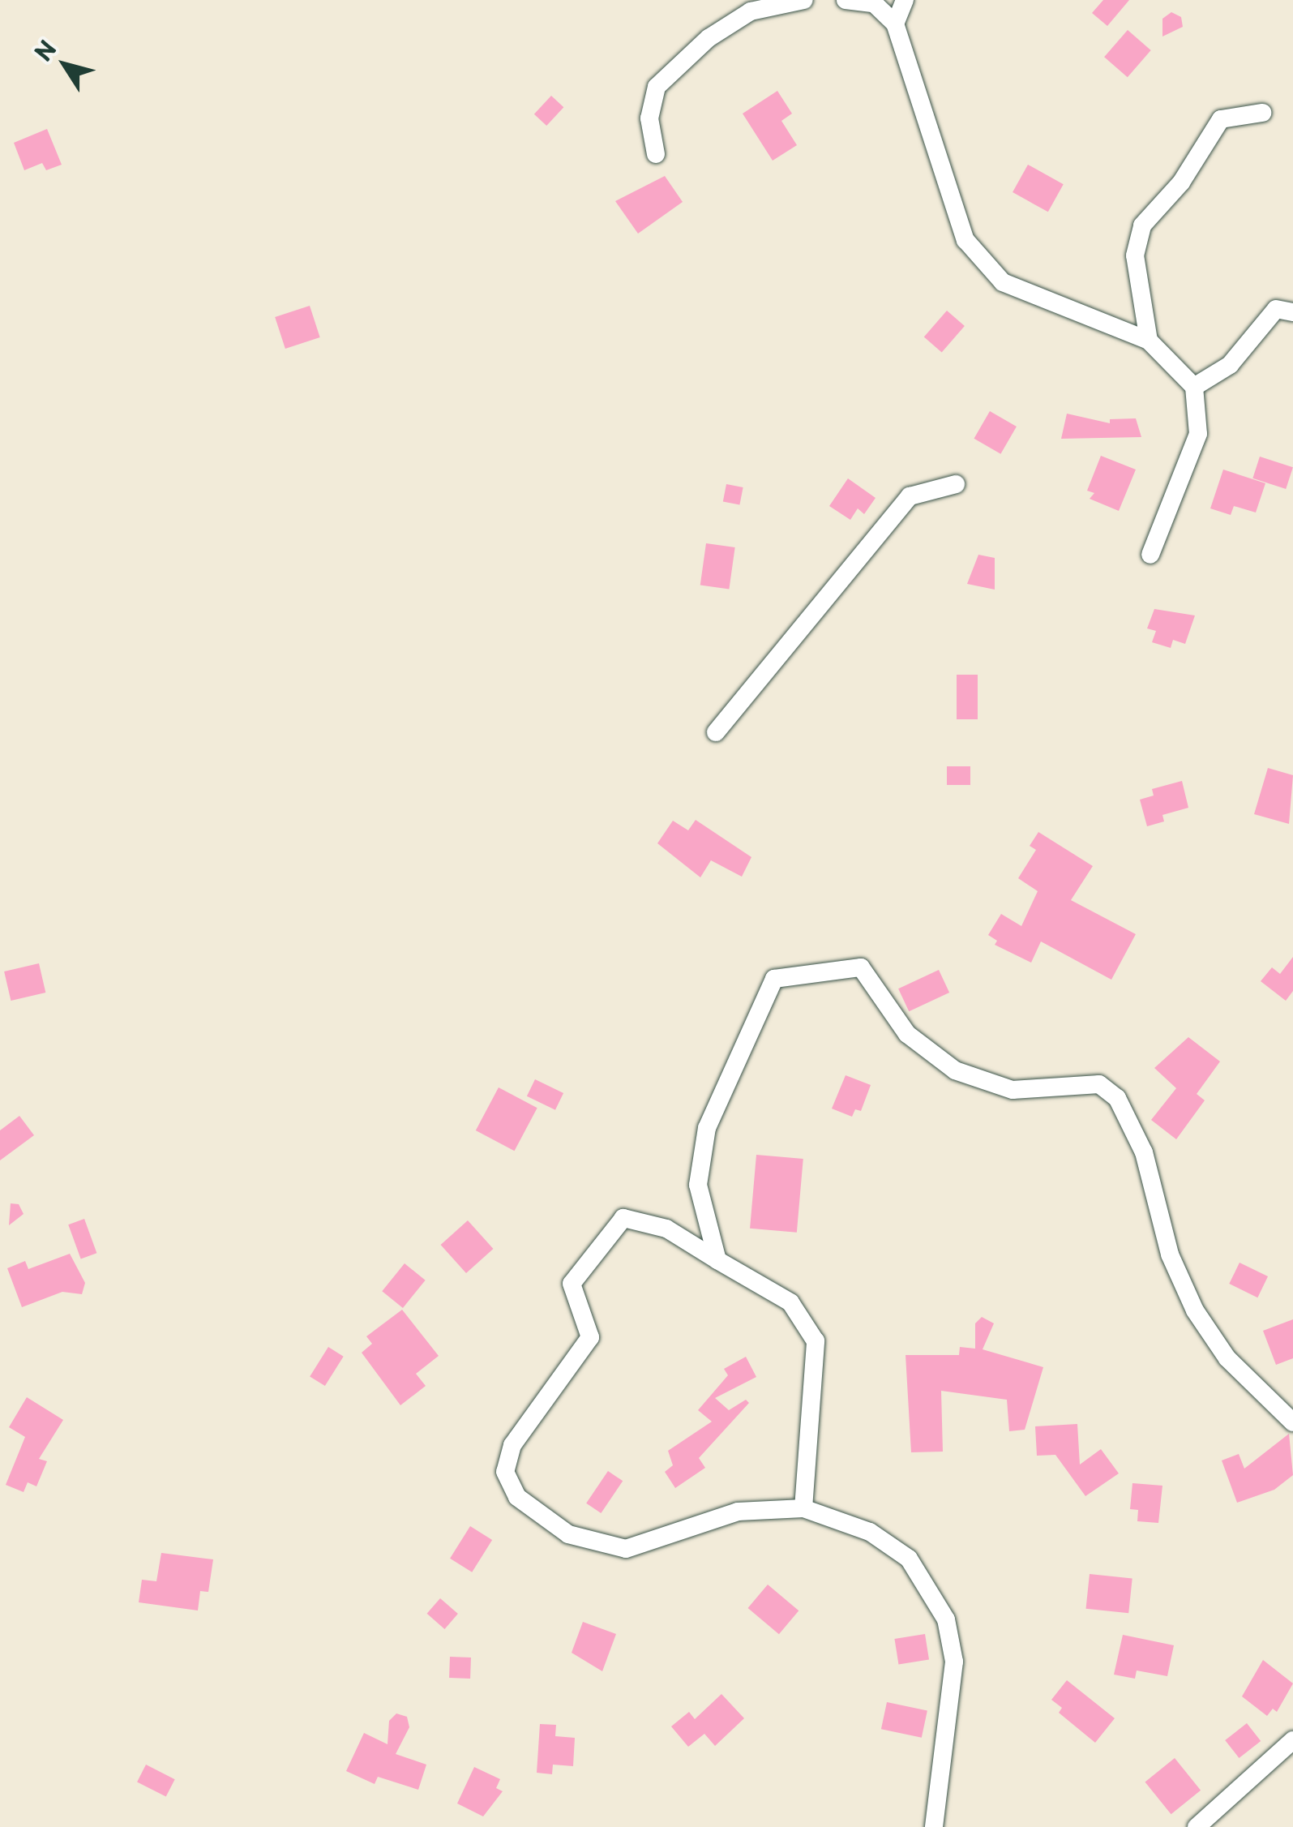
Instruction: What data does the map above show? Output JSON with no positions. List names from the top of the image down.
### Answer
{
  "north": "top left"
}
